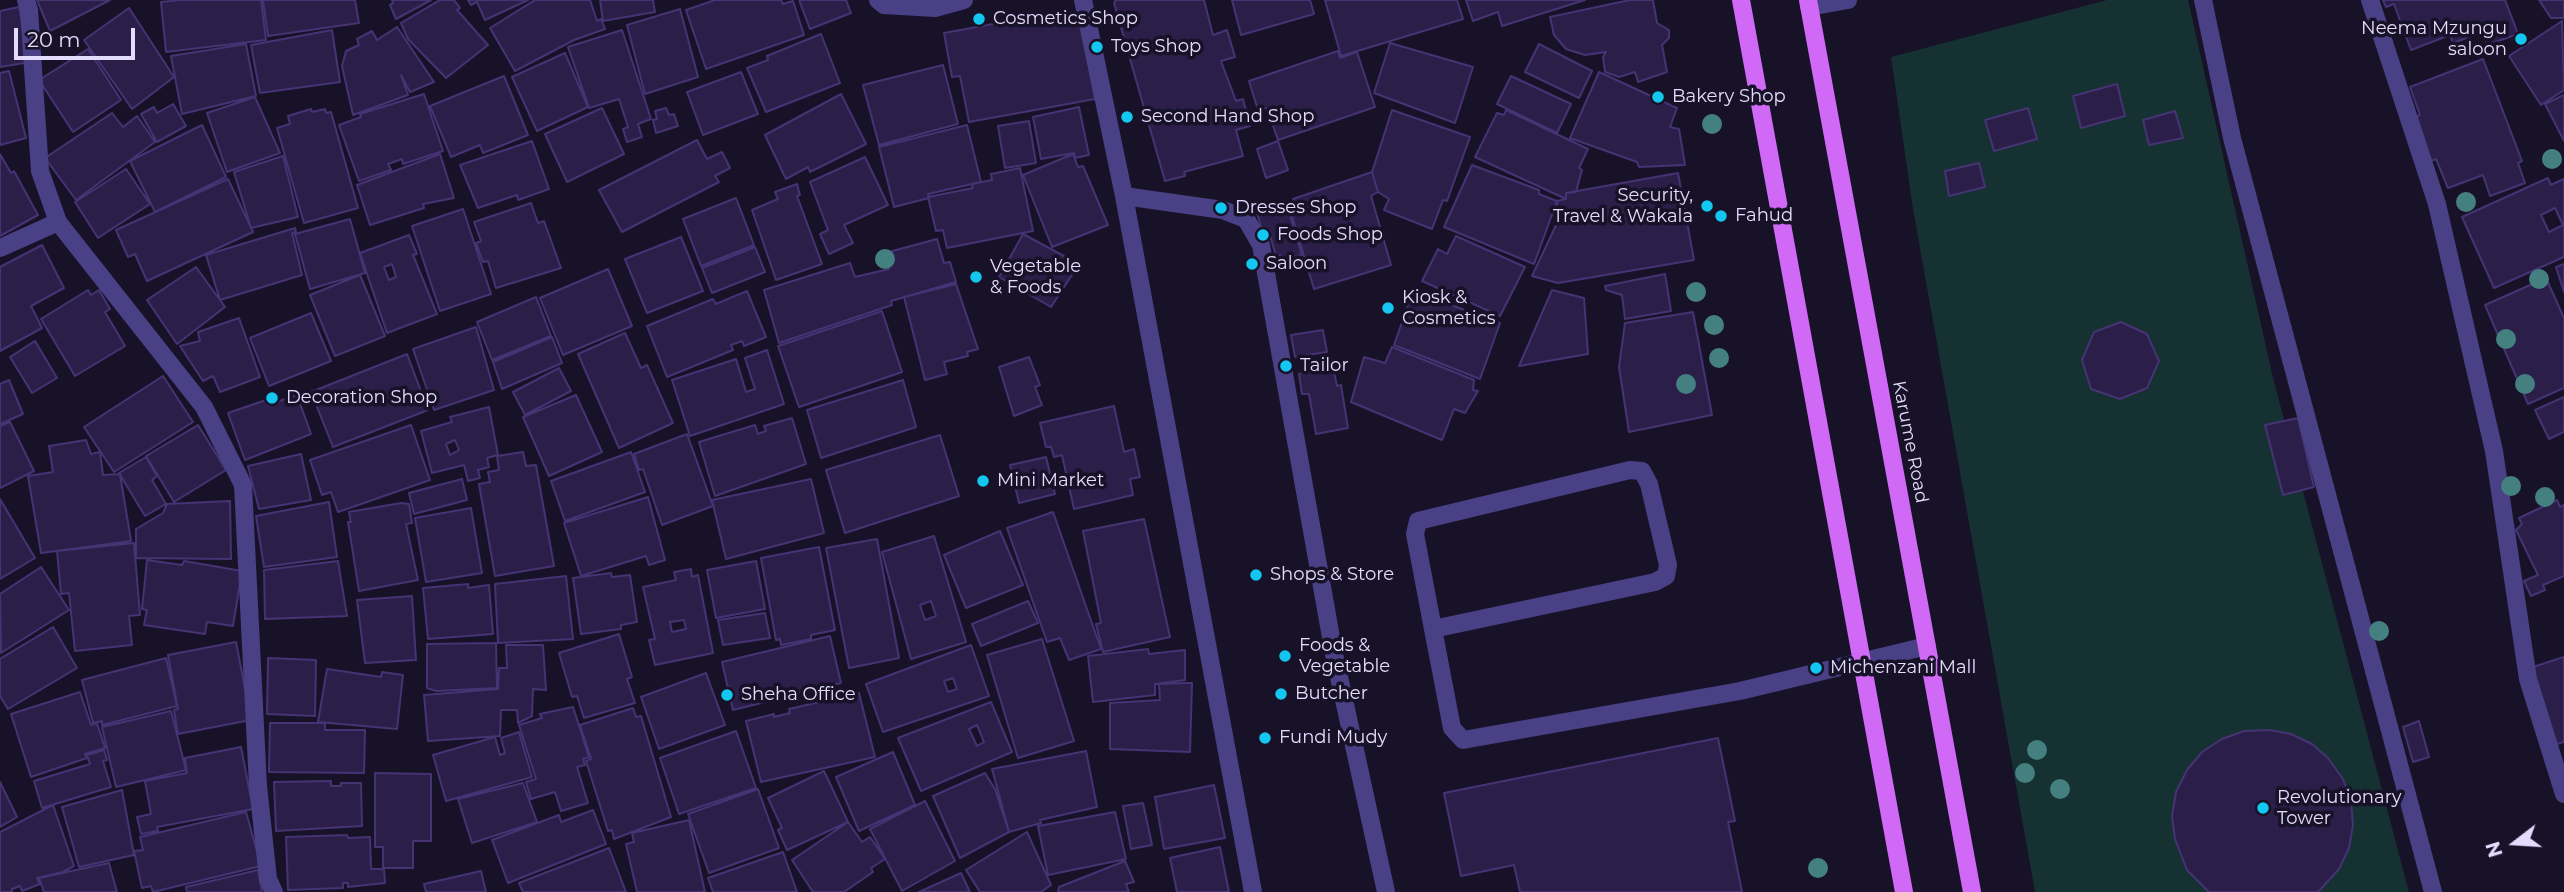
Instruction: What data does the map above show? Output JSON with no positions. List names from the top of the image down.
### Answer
{
  "streets": {
    "main road": ["Karume Road"]
  },
  "places": [
    "Cosmetics Shop",
    "Neema Mzungu saloon",
    "Toys Shop",
    "Bakery Shop",
    "Second Hand Shop",
    "Security, Travel & Wakala",
    "Dresses Shop",
    "Fahud",
    "Foods Shop",
    "Saloon",
    "Vegetable & Foods",
    "Kiosk & Cosmetics",
    "Tailor",
    "Decoration Shop",
    "Mini Market",
    "Shops & Store",
    "Foods & Vegetable",
    "Michenzani Mall",
    "Butcher",
    "Sheha Office",
    "Fundi Mudy",
    "Revolutionary Tower"
  ],
  "scale_bar": "20 m",
  "north": "left"
}
